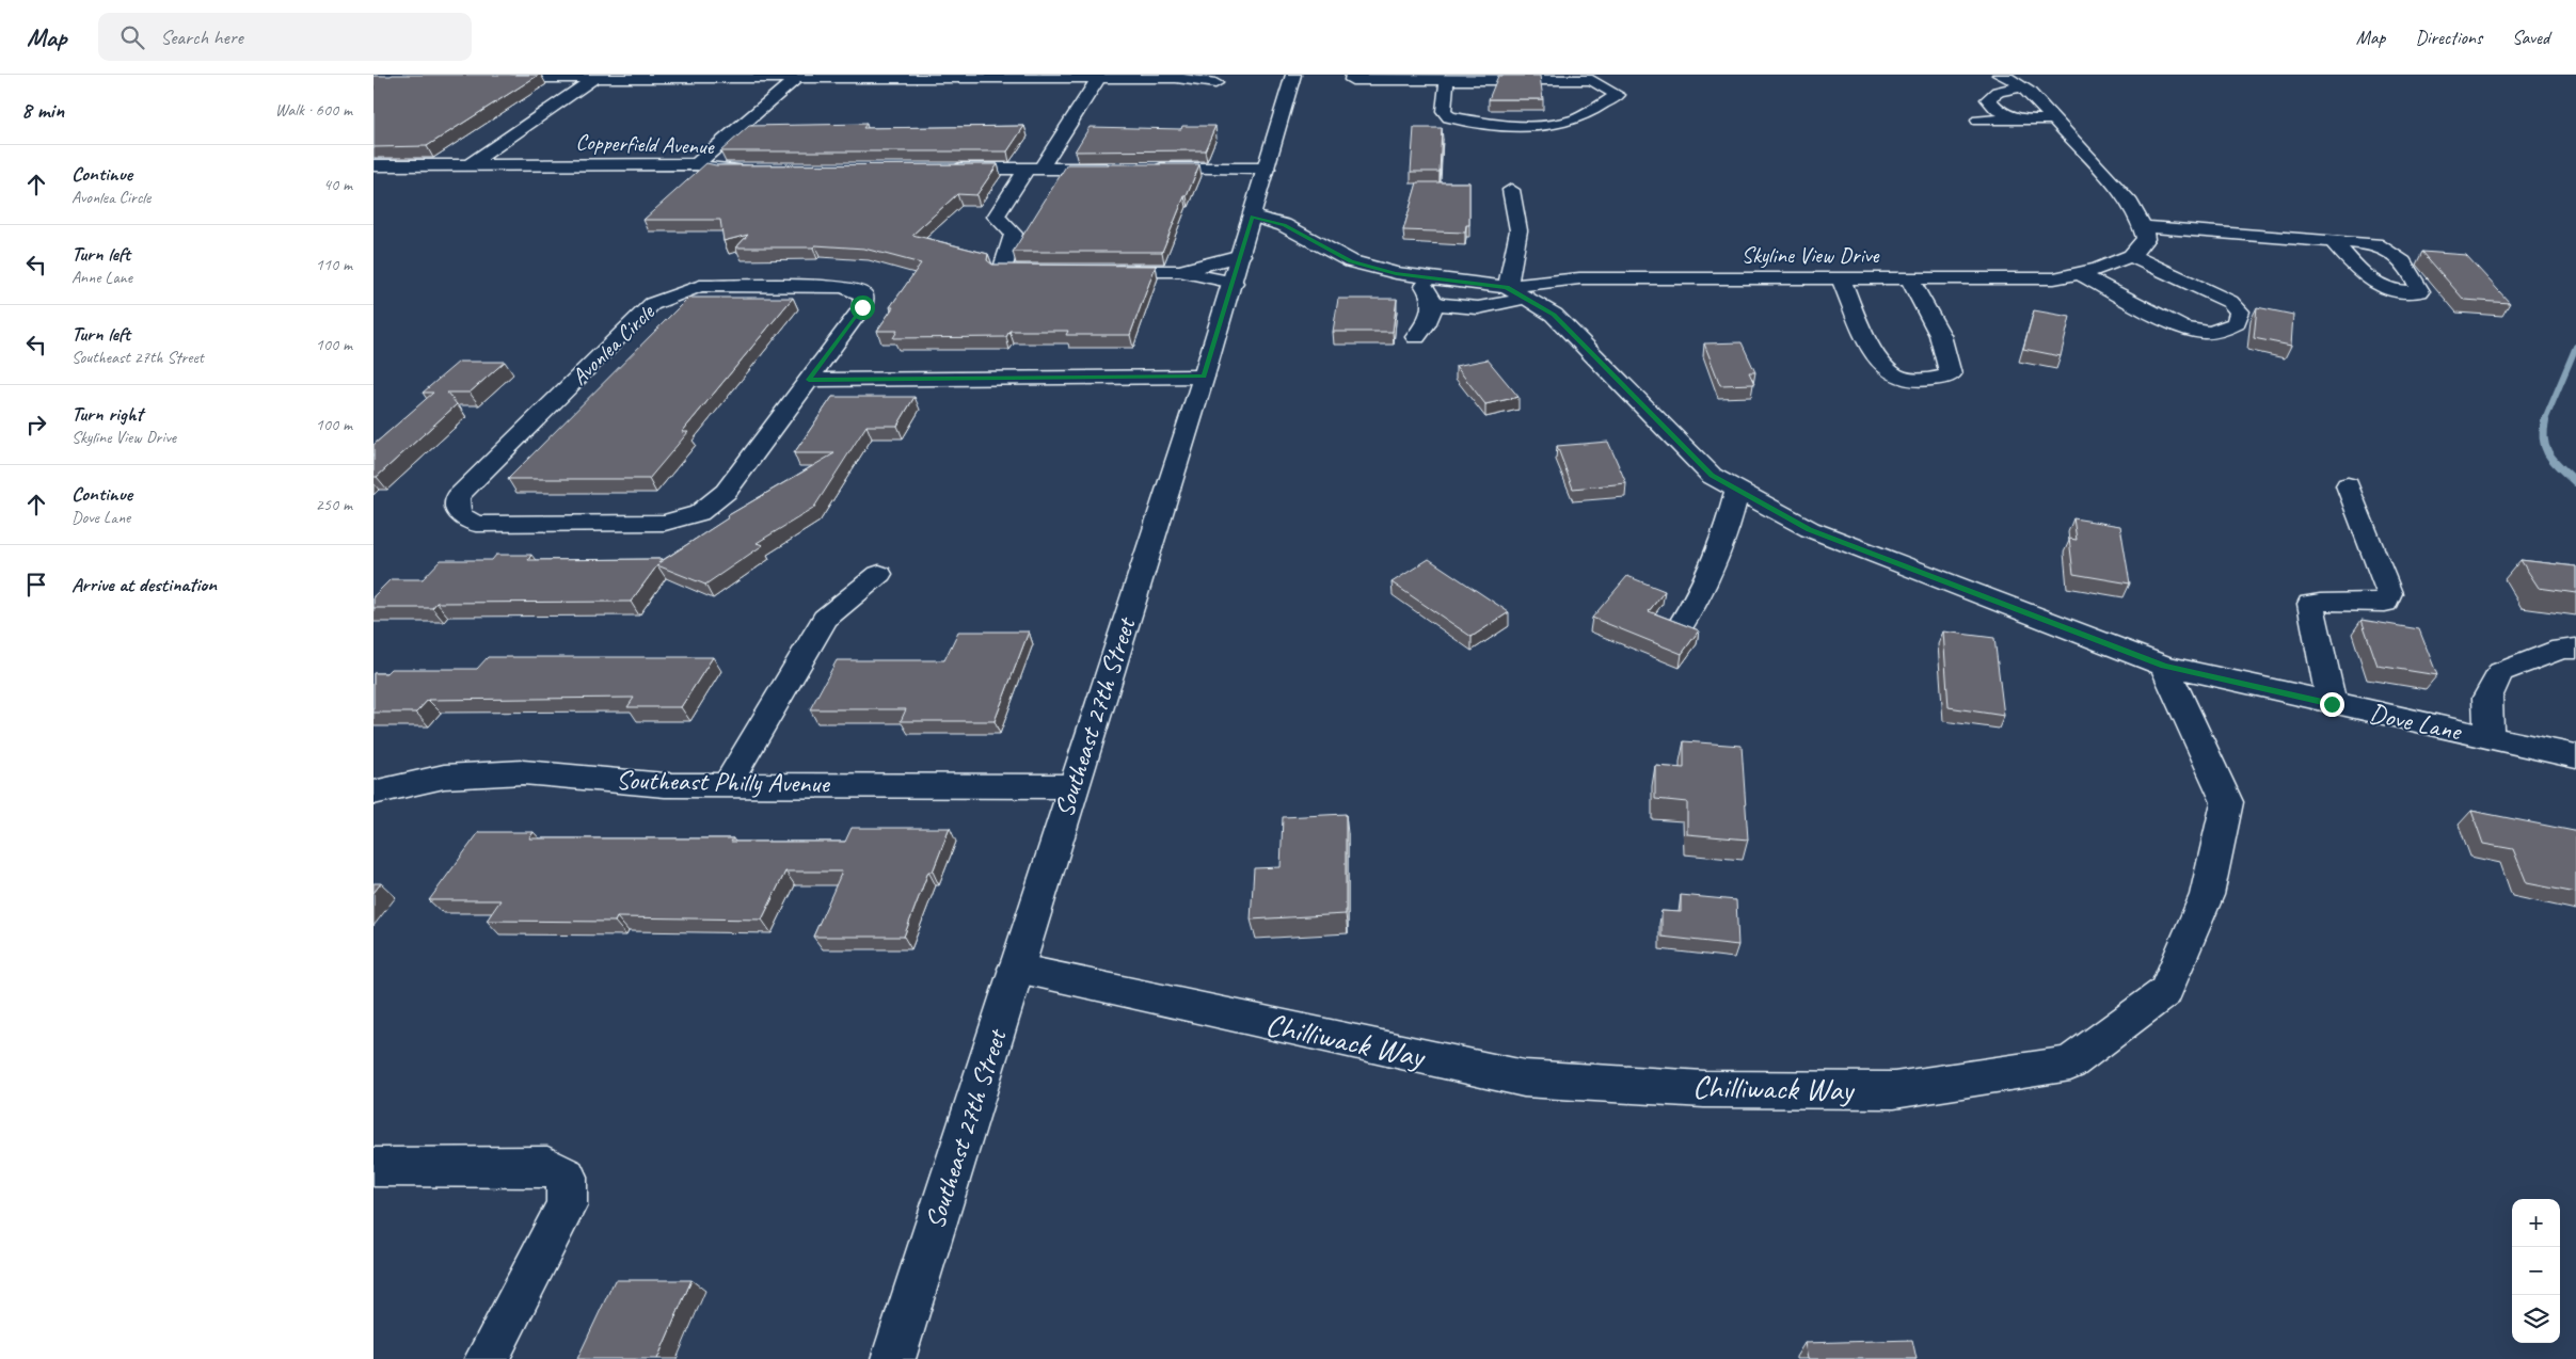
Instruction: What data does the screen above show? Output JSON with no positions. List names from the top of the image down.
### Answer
{
  "streets": {
    "street": [
      "Copperfield Avenue",
      "Skyline View Drive",
      "Avonlea Circle",
      "Southeast 27th Street",
      "Dove Lane",
      "Southeast Philly Avenue",
      "Chilliwack Way"
    ]
  },
  "crossings": [
    ["Skyline View Drive", "Southeast 27th Street"],
    ["Skyline View Drive", "Dove Lane"],
    ["Southeast 27th Street", "Southeast Philly Avenue"],
    ["Southeast 27th Street", "Chilliwack Way"],
    ["Dove Lane", "Chilliwack Way"]
  ],
  "page": {
    "header": "Map",
    "search": "Search here",
    "nav": ["Map", "Directions", "Saved"],
    "heading": ["8 min", "Walk · 600 m"],
    "list": [
      ["Continue", "Avonlea Circle", "40 m"],
      ["Turn left", "Anne Lane", "110 m"],
      ["Turn left", "Southeast 27th Street", "100 m"],
      ["Turn right", "Skyline View Drive", "100 m"],
      ["Continue", "Dove Lane", "250 m"],
      "Arrive at destination"
    ],
    "map_buttons": ["+", "−"]
  }
}
